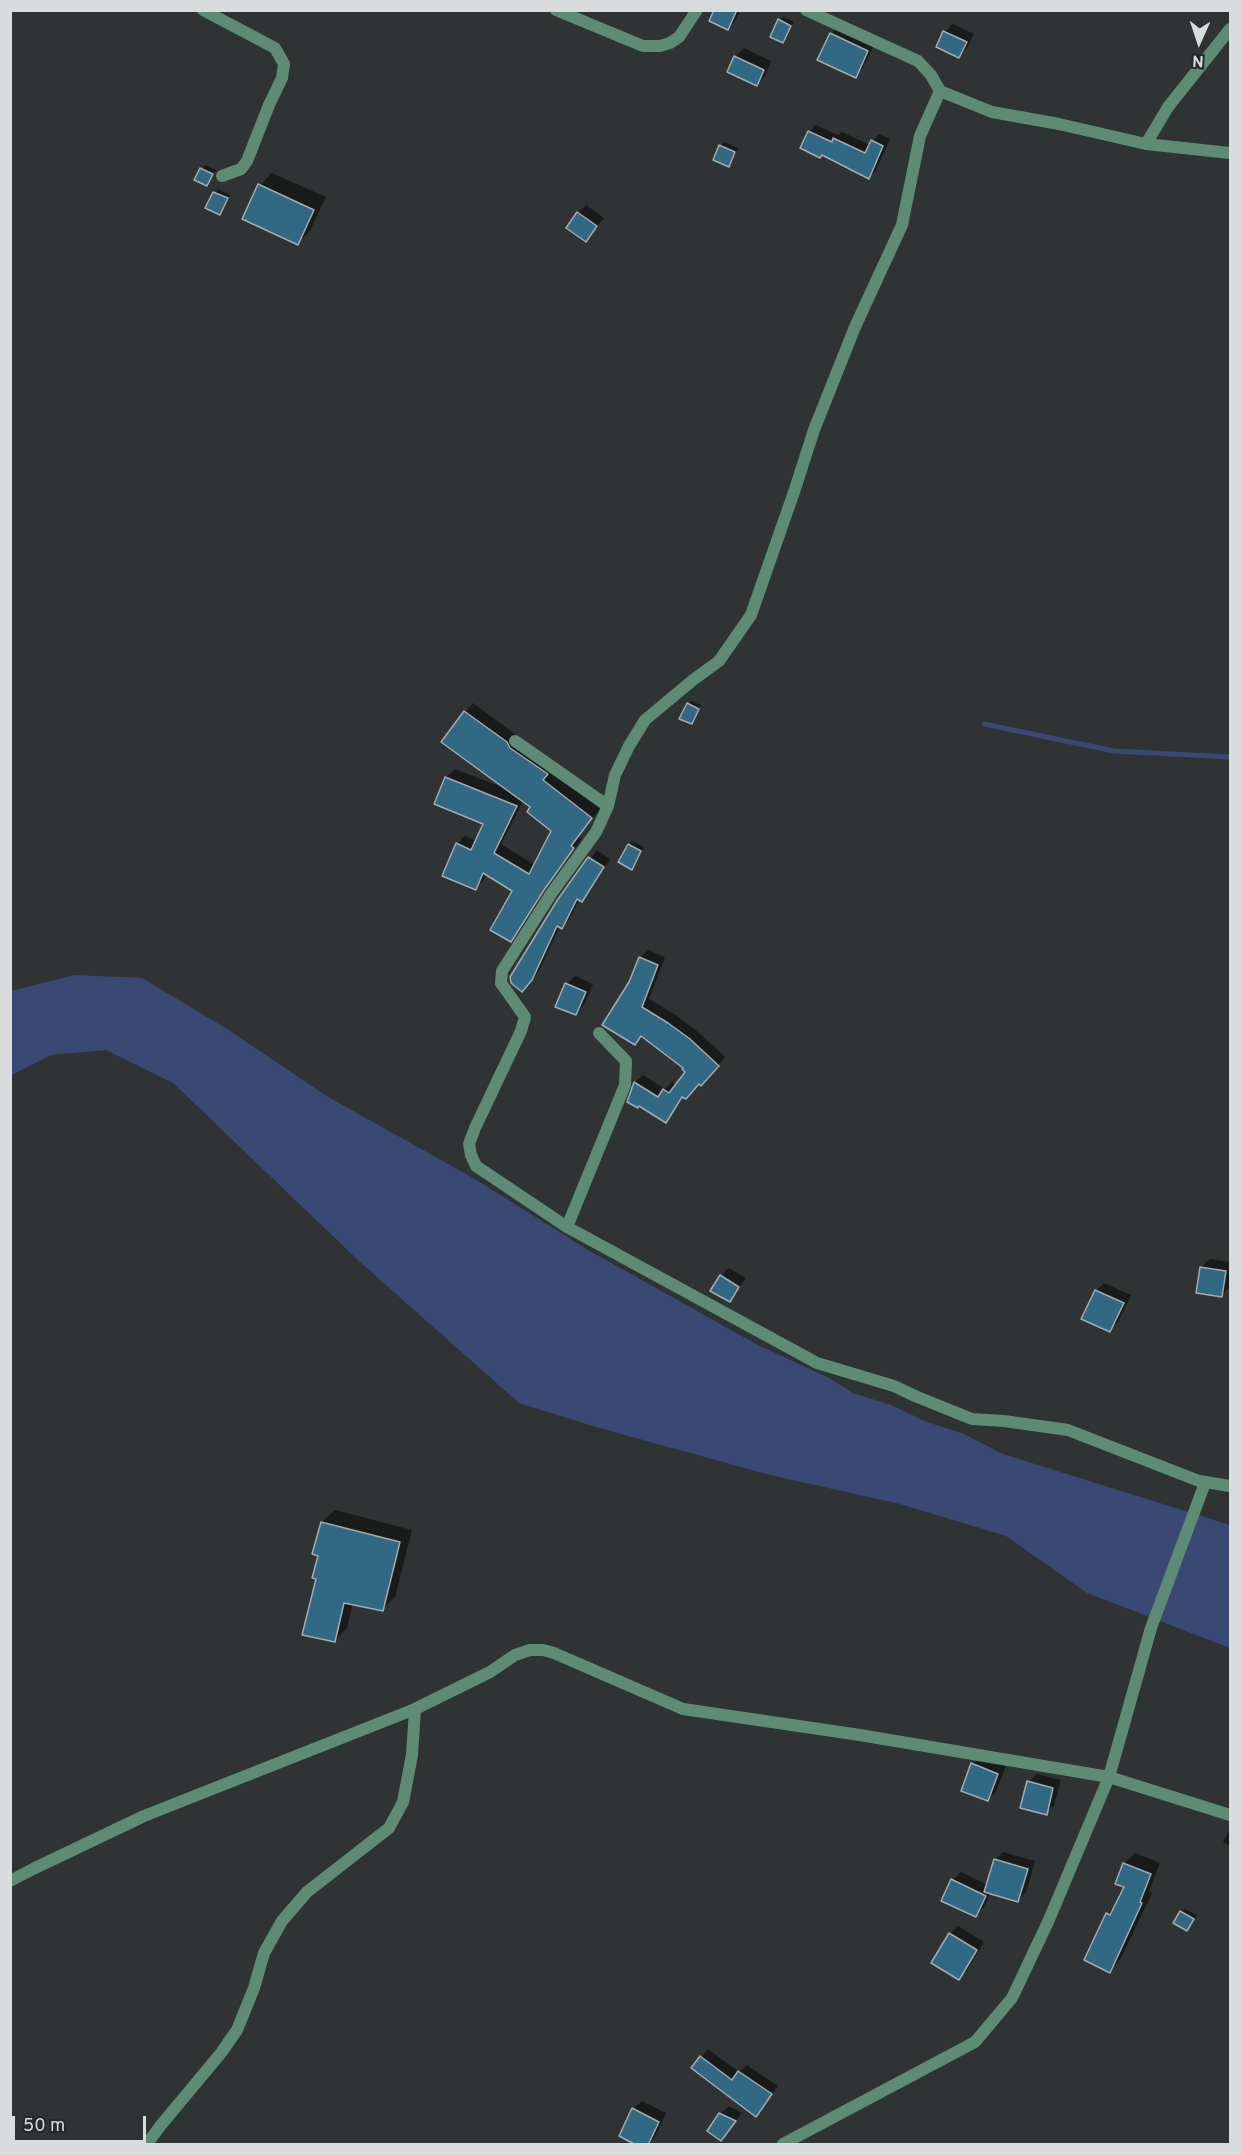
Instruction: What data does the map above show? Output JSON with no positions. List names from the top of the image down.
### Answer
{
  "scale_bar": "50 m",
  "north": "bottom"
}
